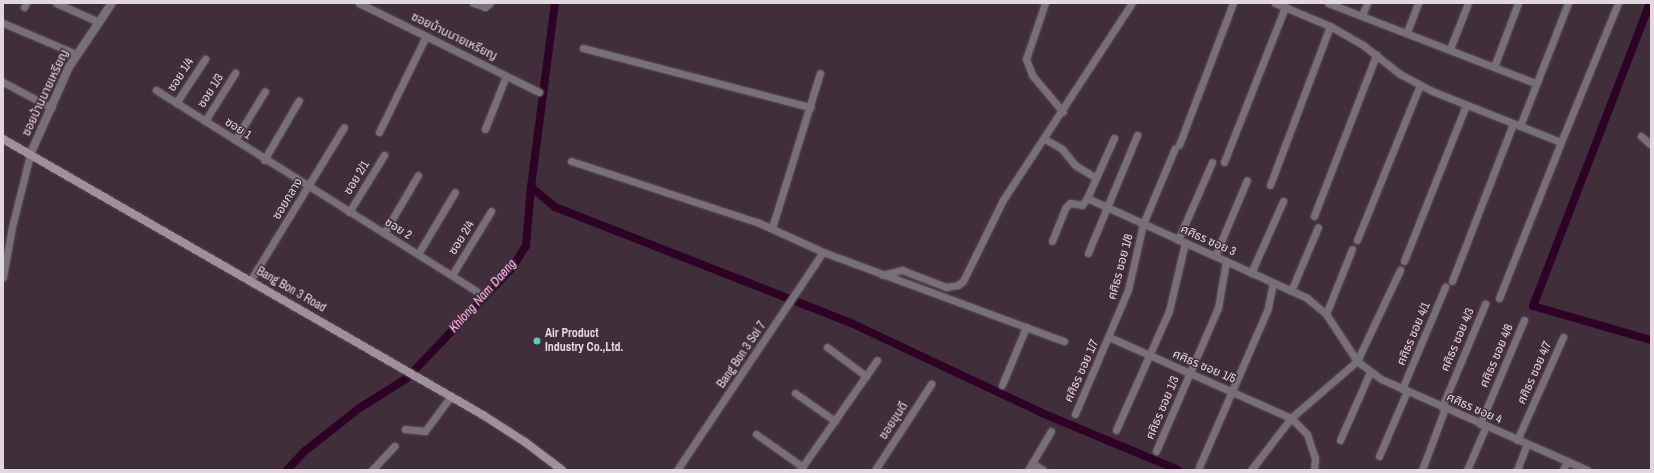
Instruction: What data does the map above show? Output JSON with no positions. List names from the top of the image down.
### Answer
{
  "streets": {
    "main road": ["Bang Bon 3 Road"],
    "street": [
      "ซอยบ้านนายเหรียญ",
      "ซอย 1/4",
      "ซอย 1/3",
      "ซอย 1",
      "ซอย 2/1",
      "ซอยกลาง",
      "ซอย 2",
      "ซอย 2/4",
      "ศศิธร ซอย 3",
      "ศศิธร ซอย 1/8",
      "ศศิธร ซอย 4/1",
      "ศศิธร ซอย 4/3",
      "Bang Bon 3 Soi 7",
      "ศศิธร ซอย 4/8",
      "ศศิธร ซอย 1/5",
      "ศศิธร ซอย 1/7",
      "ศศิธร ซอย 4/7",
      "ศศิธร ซอย 1/3",
      "ศศิธร ซอย 4",
      "ซอยขุนดี"
    ]
  },
  "crossings": [
    ["ซอยบ้านนายเหรียญ", "Bang Bon 3 Road"],
    ["ซอย 1/4", "ซอย 1"],
    ["ซอย 1/3", "ซอย 1"],
    ["ซอย 1", "ซอยกลาง"],
    ["ซอย 1", "ซอย 2"],
    ["ซอย 2/1", "ซอย 2"],
    ["ซอยกลาง", "ซอย 2"],
    ["ซอยกลาง", "Bang Bon 3 Road"],
    ["ซอย 2", "ซอย 2/4"],
    ["ศศิธร ซอย 3", "ศศิธร ซอย 1/8"],
    ["ศศิธร ซอย 3", "ศศิธร ซอย 1/3"],
    ["ศศิธร ซอย 3", "ศศิธร ซอย 4"],
    ["ศศิธร ซอย 1/8", "ศศิธร ซอย 1/5"],
    ["ศศิธร ซอย 1/8", "ศศิธร ซอย 1/7"],
    ["ศศิธร ซอย 4/1", "ศศิธร ซอย 4"],
    ["ศศิธร ซอย 4/3", "ศศิธร ซอย 4"],
    ["ศศิธร ซอย 4/8", "ศศิธร ซอย 4"],
    ["ศศิธร ซอย 1/5", "ศศิธร ซอย 1/7"],
    ["ศศิธร ซอย 1/5", "ศศิธร ซอย 1/3"],
    ["ศศิธร ซอย 4/7", "ศศิธร ซอย 4"]
  ],
  "water": ["Khlong Nam Daeng"],
  "places": ["Air Product Industry Co.,Ltd."]
}
